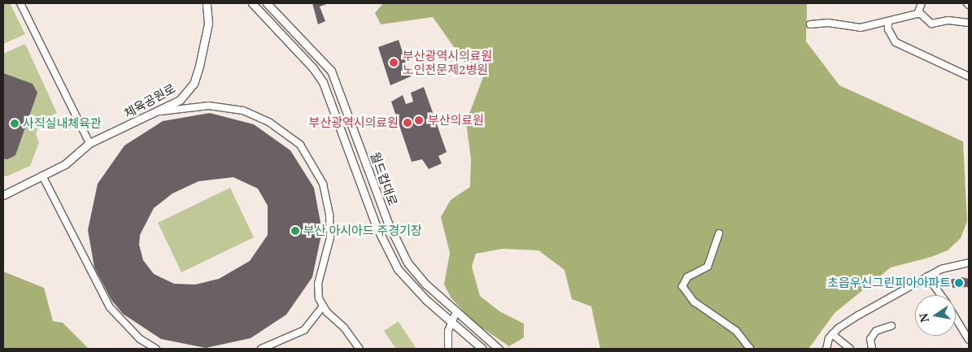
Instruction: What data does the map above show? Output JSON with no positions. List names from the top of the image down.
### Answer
{
  "streets": {
    "main road": ["체육공원로", "월드컵대로"]
  },
  "places": [
    "부산광역시의료원 노인전문제2병원",
    "부산의료원",
    "부산광역시의료원",
    "사직실내체육관",
    "부산 아시아드 주경기장",
    "초읍우신그린피아아파트"
  ],
  "north": "left"
}
